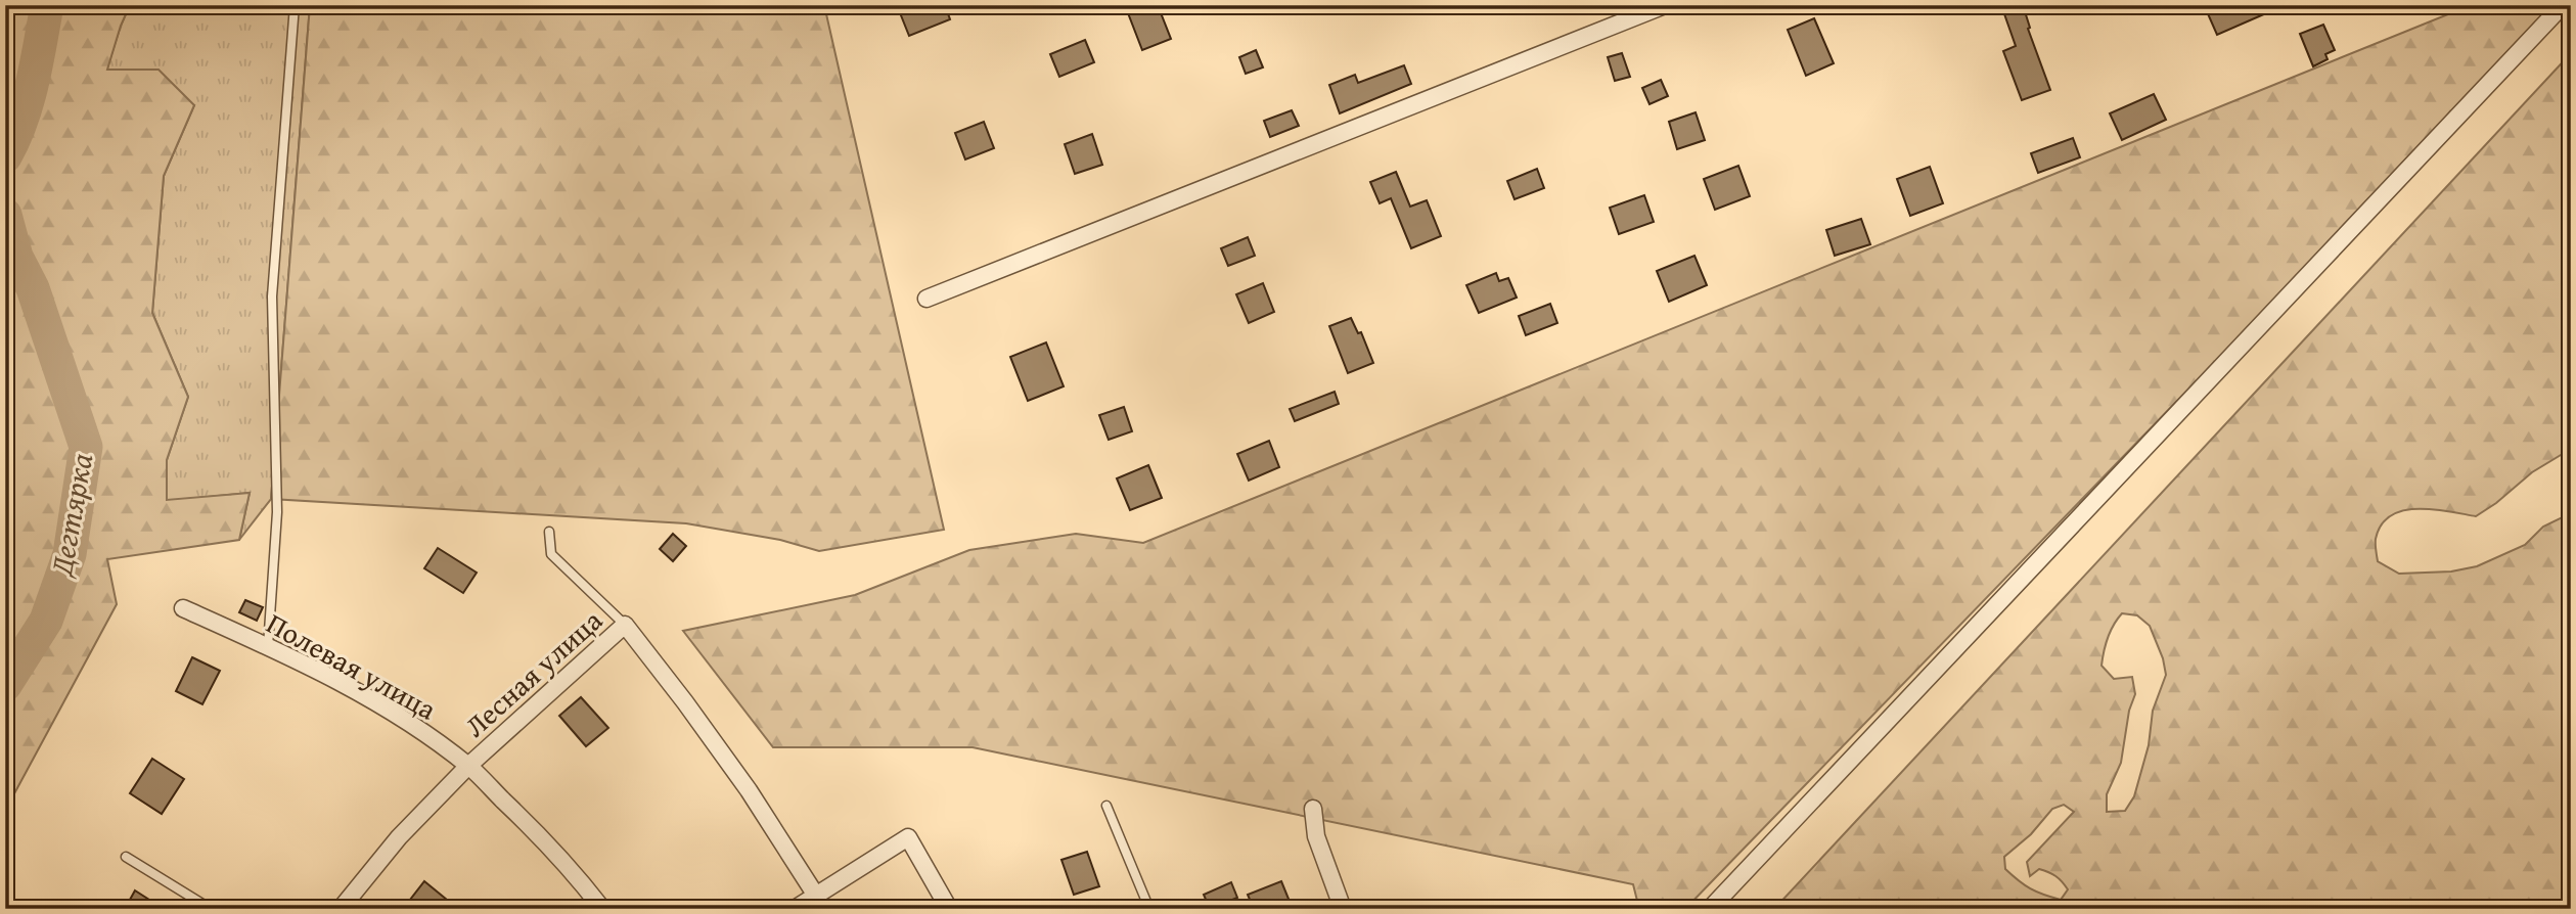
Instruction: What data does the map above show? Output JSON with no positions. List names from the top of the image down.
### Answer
{
  "streets": {
    "street": ["Полевая улица", "Лесная улица"]
  },
  "crossings": [
    ["Полевая улица", "Лесная улица"]
  ],
  "water": ["Дегтярка"]
}
